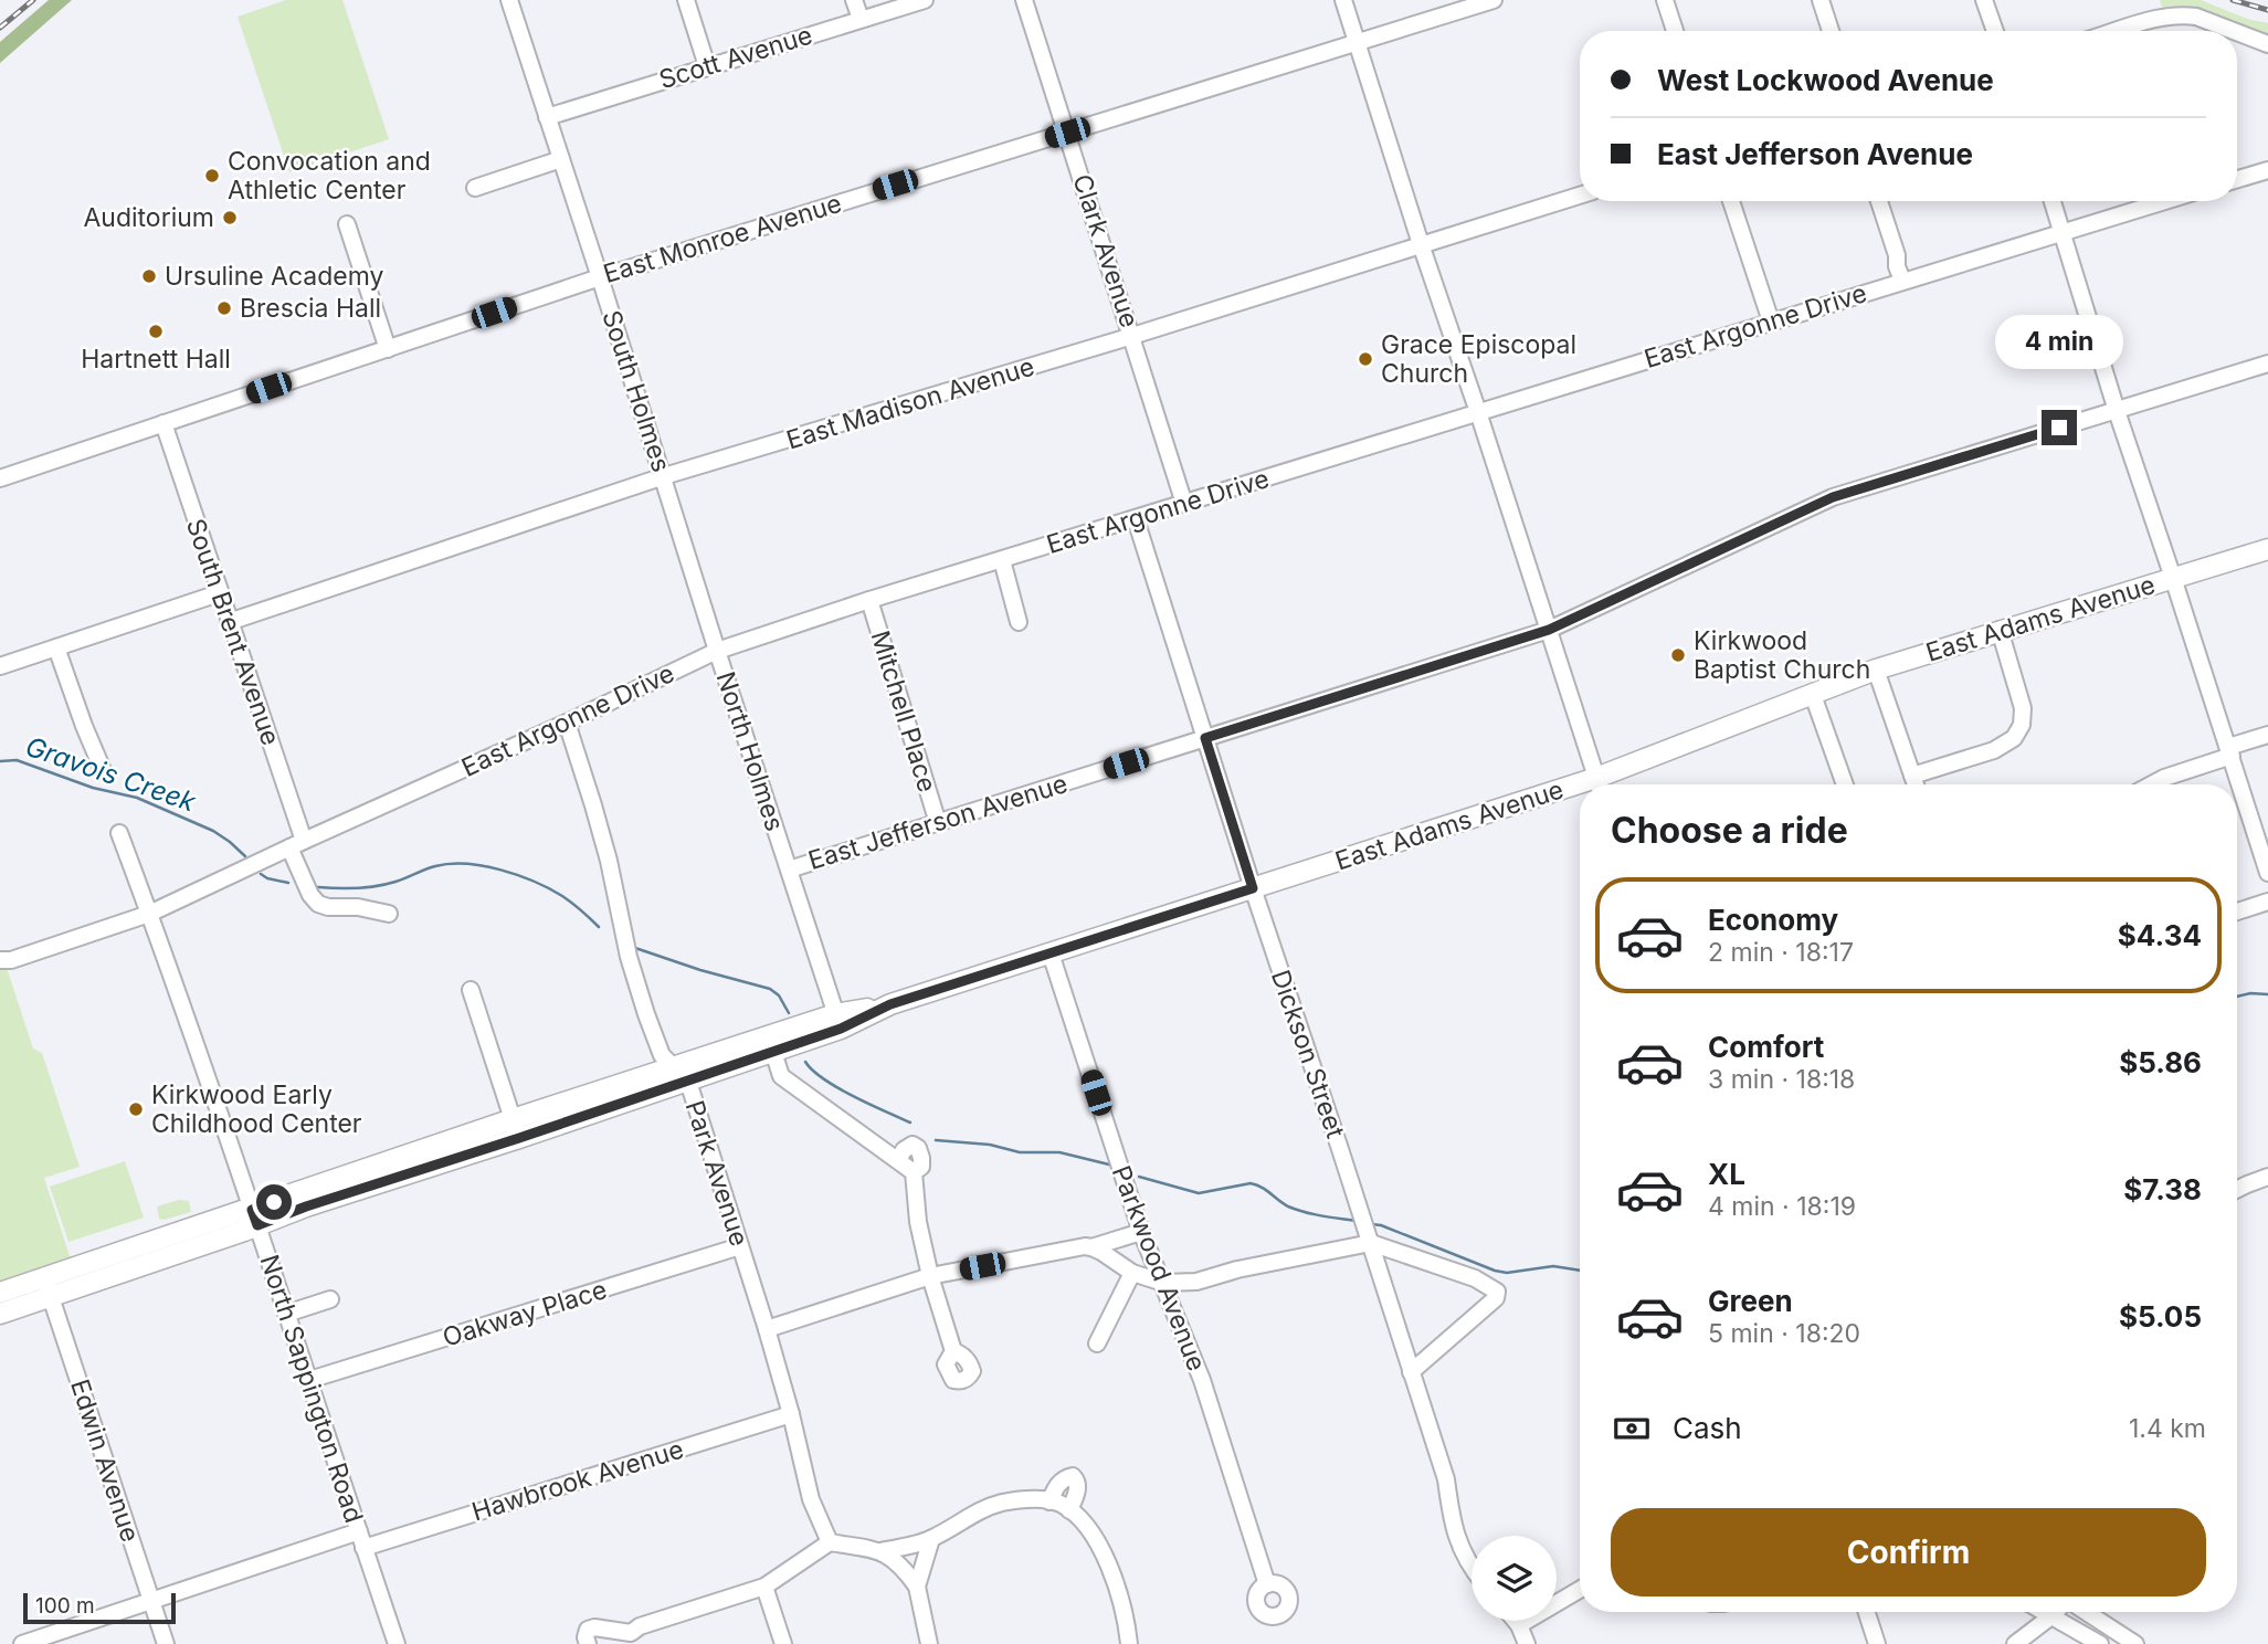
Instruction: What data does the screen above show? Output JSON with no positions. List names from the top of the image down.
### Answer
{
  "streets": {
    "main road": ["East Adams Avenue"],
    "street": [
      "Scott Avenue",
      "East Monroe Avenue",
      "Clark Avenue",
      "East Argonne Drive",
      "South Holmes",
      "East Madison Avenue",
      "South Brent Avenue",
      "Mitchell Place",
      "North Holmes",
      "East Jefferson Avenue",
      "Dickson Street",
      "Park Avenue",
      "Parkwood Avenue",
      "Oakway Place",
      "North Sappington Road",
      "Edwin Avenue",
      "Hawbrook Avenue"
    ]
  },
  "crossings": [
    ["Scott Avenue", "South Holmes"],
    ["East Monroe Avenue", "Clark Avenue"],
    ["East Monroe Avenue", "South Holmes"],
    ["East Monroe Avenue", "South Brent Avenue"],
    ["Clark Avenue", "East Argonne Drive"],
    ["Clark Avenue", "East Madison Avenue"],
    ["East Argonne Drive", "South Holmes"],
    ["East Argonne Drive", "South Brent Avenue"],
    ["East Argonne Drive", "Mitchell Place"],
    ["East Argonne Drive", "North Holmes"],
    ["East Argonne Drive", "Dickson Street"],
    ["East Argonne Drive", "Park Avenue"],
    ["East Argonne Drive", "North Sappington Road"],
    ["South Holmes", "East Madison Avenue"],
    ["South Holmes", "North Holmes"],
    ["East Madison Avenue", "South Brent Avenue"],
    ["East Adams Avenue", "North Holmes"],
    ["East Adams Avenue", "Dickson Street"],
    ["East Adams Avenue", "Parkwood Avenue"],
    ["Mitchell Place", "East Jefferson Avenue"],
    ["North Holmes", "East Jefferson Avenue"],
    ["East Jefferson Avenue", "Dickson Street"],
    ["Park Avenue", "Oakway Place"],
    ["Park Avenue", "Hawbrook Avenue"],
    ["Oakway Place", "North Sappington Road"],
    ["North Sappington Road", "Hawbrook Avenue"],
    ["Edwin Avenue", "Hawbrook Avenue"]
  ],
  "water": ["Gravois Creek"],
  "places": [
    "Convocation and Athletic Center",
    "Auditorium",
    "Ursuline Academy",
    "Brescia Hall",
    "Hartnett Hall",
    "Grace Episcopal Church",
    "Kirkwood Baptist Church",
    "Kirkwood Early Childhood Center"
  ],
  "scale_bar": "100 m",
  "page": {
    "banner": ["West Lockwood Avenue", "East Jefferson Avenue"],
    "bubble": "4 min",
    "heading": "Choose a ride",
    "list": [
      {
        "name": "Economy",
        "note": "2 min · 18:17",
        "value": "$4.34"
      },
      {
        "name": "Comfort",
        "note": "3 min · 18:18",
        "value": "$5.86"
      },
      {
        "name": "XL",
        "note": "4 min · 18:19",
        "value": "$7.38"
      },
      {
        "name": "Green",
        "note": "5 min · 18:20",
        "value": "$5.05"
      }
    ],
    "pay": ["Cash", "1.4 km"],
    "buttons": "Confirm",
    "scale": "100 m"
  }
}
